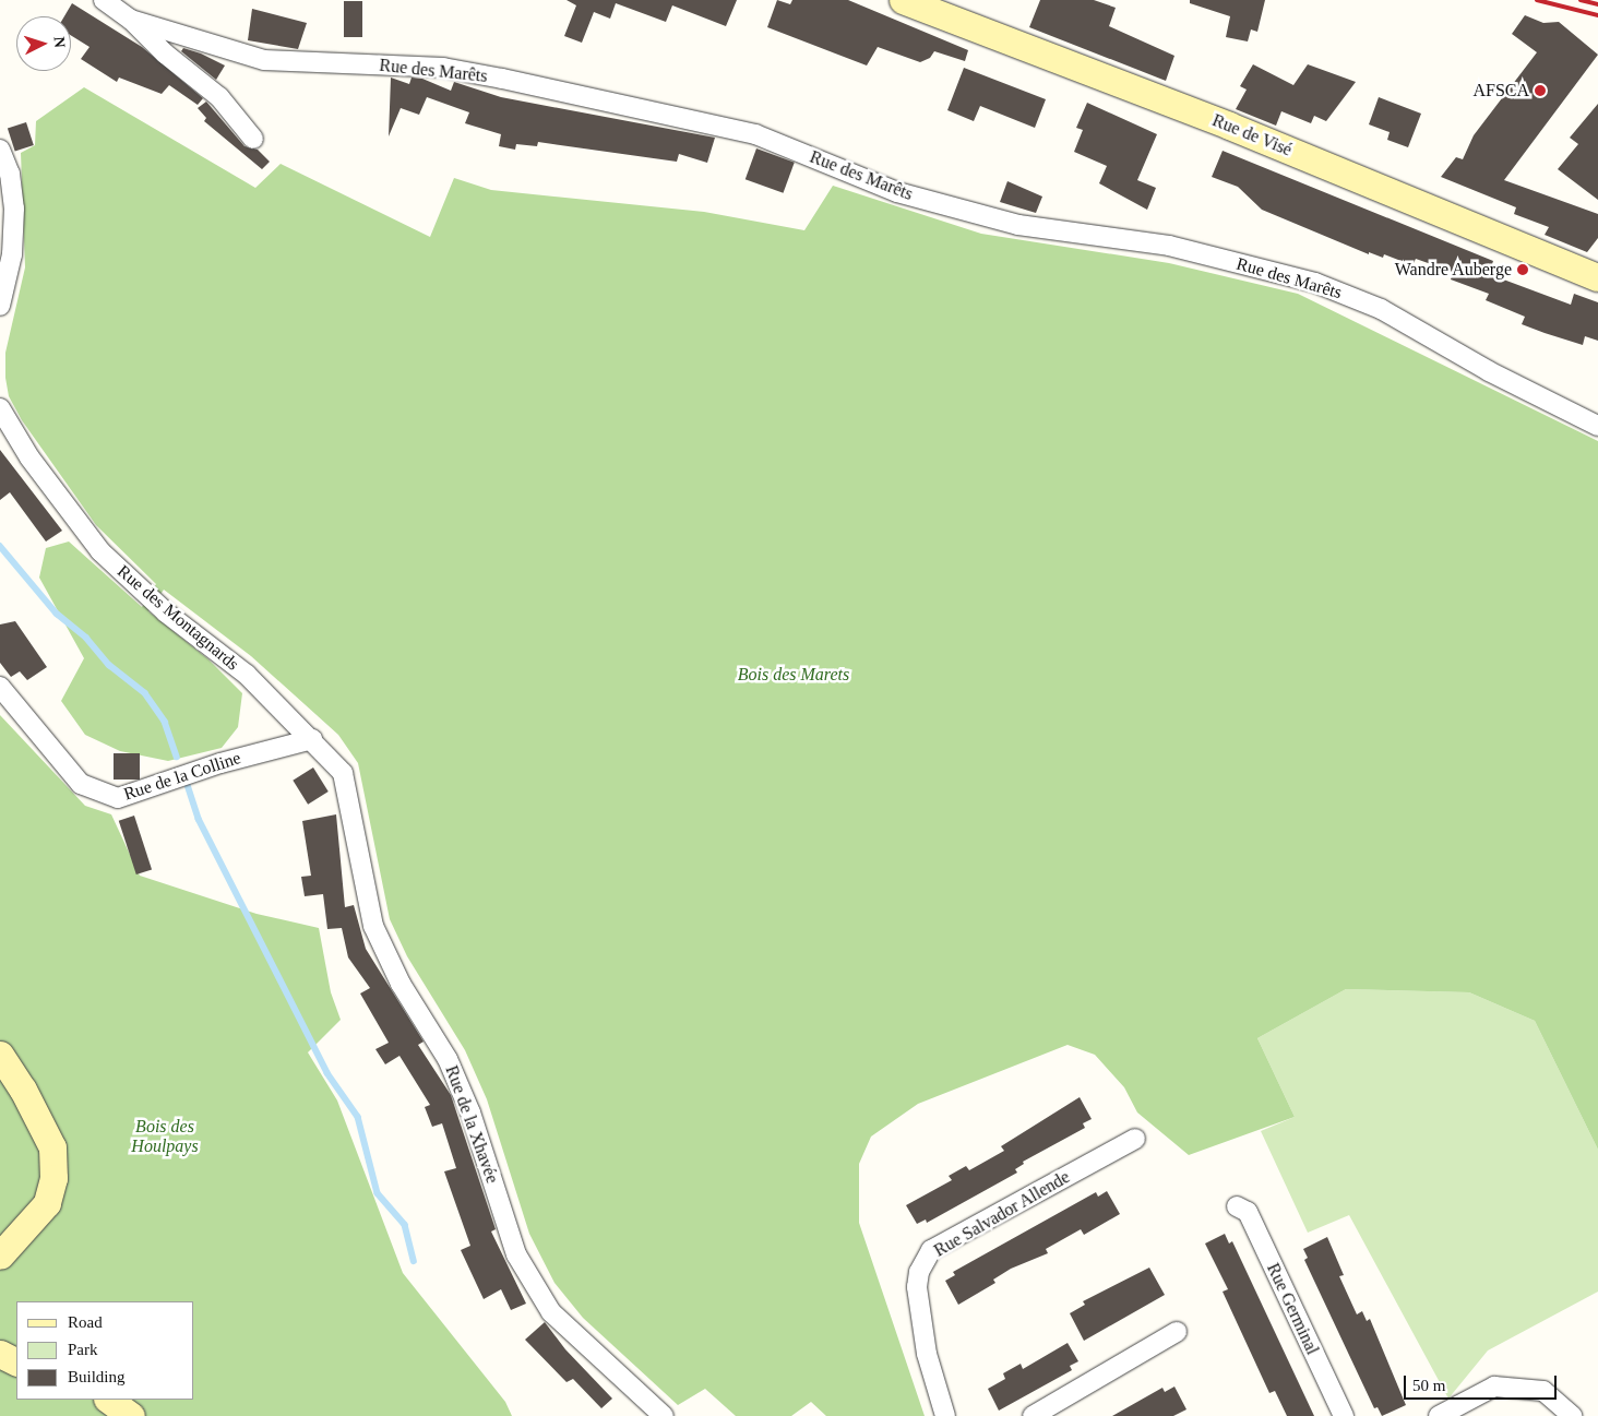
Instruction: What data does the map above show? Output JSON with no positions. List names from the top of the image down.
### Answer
{
  "streets": {
    "street": [
      "Rue des Marêts",
      "Rue de Visé",
      "Rue des Montagnards",
      "Rue de la Colline",
      "Rue de la Xhavée",
      "Rue Salvador Allende",
      "Rue Germinal"
    ]
  },
  "crossings": [
    ["Rue des Montagnards", "Rue de la Colline"],
    ["Rue des Montagnards", "Rue de la Xhavée"],
    ["Rue de la Colline", "Rue de la Xhavée"]
  ],
  "parks": ["Bois des Marets", "Bois des Houlpays"],
  "places": ["AFSCA", "Wandre Auberge"],
  "legend": ["Road", "Park", "Building"],
  "scale_bar": "50 m",
  "north": "right"
}
